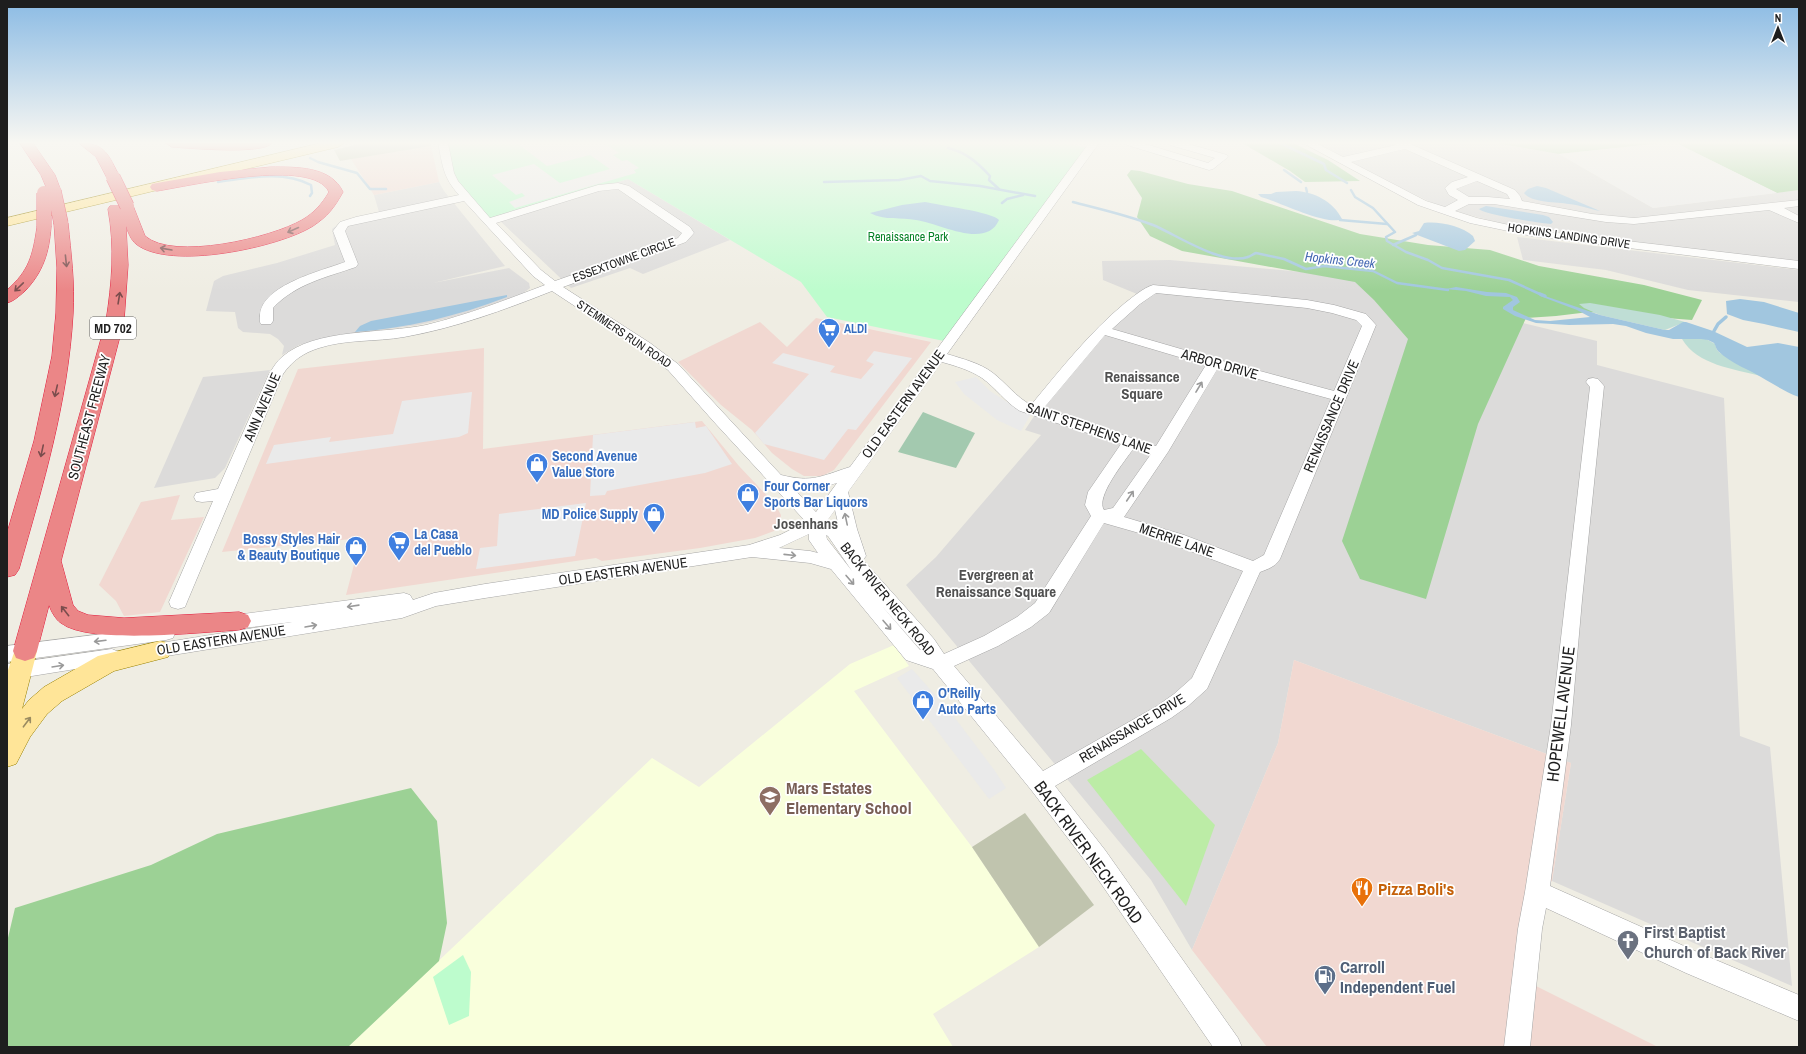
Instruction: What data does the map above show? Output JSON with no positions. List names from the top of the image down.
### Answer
{
  "streets": {
    "highway": ["MD 702", "SOUTHEAST FREEWAY"],
    "street": [
      "HOPKINS LANDING DRIVE",
      "ESSEXTOWNE CIRCLE",
      "STEMMERS RUN ROAD",
      "ARBOR DRIVE",
      "OLD EASTERN AVENUE",
      "ANN AVENUE",
      "RENAISSANCE DRIVE",
      "SAINT STEPHENS LANE",
      "MERRIE LANE",
      "BACK RIVER NECK ROAD",
      "HOPEWELL AVENUE"
    ]
  },
  "crossings": [
    ["ESSEXTOWNE CIRCLE", "STEMMERS RUN ROAD"],
    ["ESSEXTOWNE CIRCLE", "ANN AVENUE"],
    ["MD 702", "OLD EASTERN AVENUE"],
    ["MD 702", "SOUTHEAST FREEWAY"],
    ["STEMMERS RUN ROAD", "OLD EASTERN AVENUE"],
    ["STEMMERS RUN ROAD", "ANN AVENUE"],
    ["STEMMERS RUN ROAD", "BACK RIVER NECK ROAD"],
    ["ARBOR DRIVE", "RENAISSANCE DRIVE"],
    ["OLD EASTERN AVENUE", "SOUTHEAST FREEWAY"],
    ["OLD EASTERN AVENUE", "SAINT STEPHENS LANE"],
    ["OLD EASTERN AVENUE", "BACK RIVER NECK ROAD"],
    ["RENAISSANCE DRIVE", "SAINT STEPHENS LANE"],
    ["RENAISSANCE DRIVE", "MERRIE LANE"],
    ["RENAISSANCE DRIVE", "BACK RIVER NECK ROAD"]
  ],
  "districts": ["Renaissance Square", "Josenhans", "Evergreen at Renaissance Square"],
  "water": ["Hopkins Creek"],
  "parks": ["Renaissance Park"],
  "places": {
    "supermarket": ["ALDI", "La Casa del Pueblo"],
    "shop": [
      "Second Avenue Value Store",
      "Four Corner Sports Bar Liquors",
      "MD Police Supply",
      "Bossy Styles Hair & Beauty Boutique",
      "O'Reilly Auto Parts"
    ],
    "school or university": ["Mars Estates Elementary School"],
    "restaurant": ["Pizza Boli's"],
    "church": ["First Baptist Church of Back River"],
    "fuel station": ["Carroll Independent Fuel"]
  },
  "north": "top"
}
